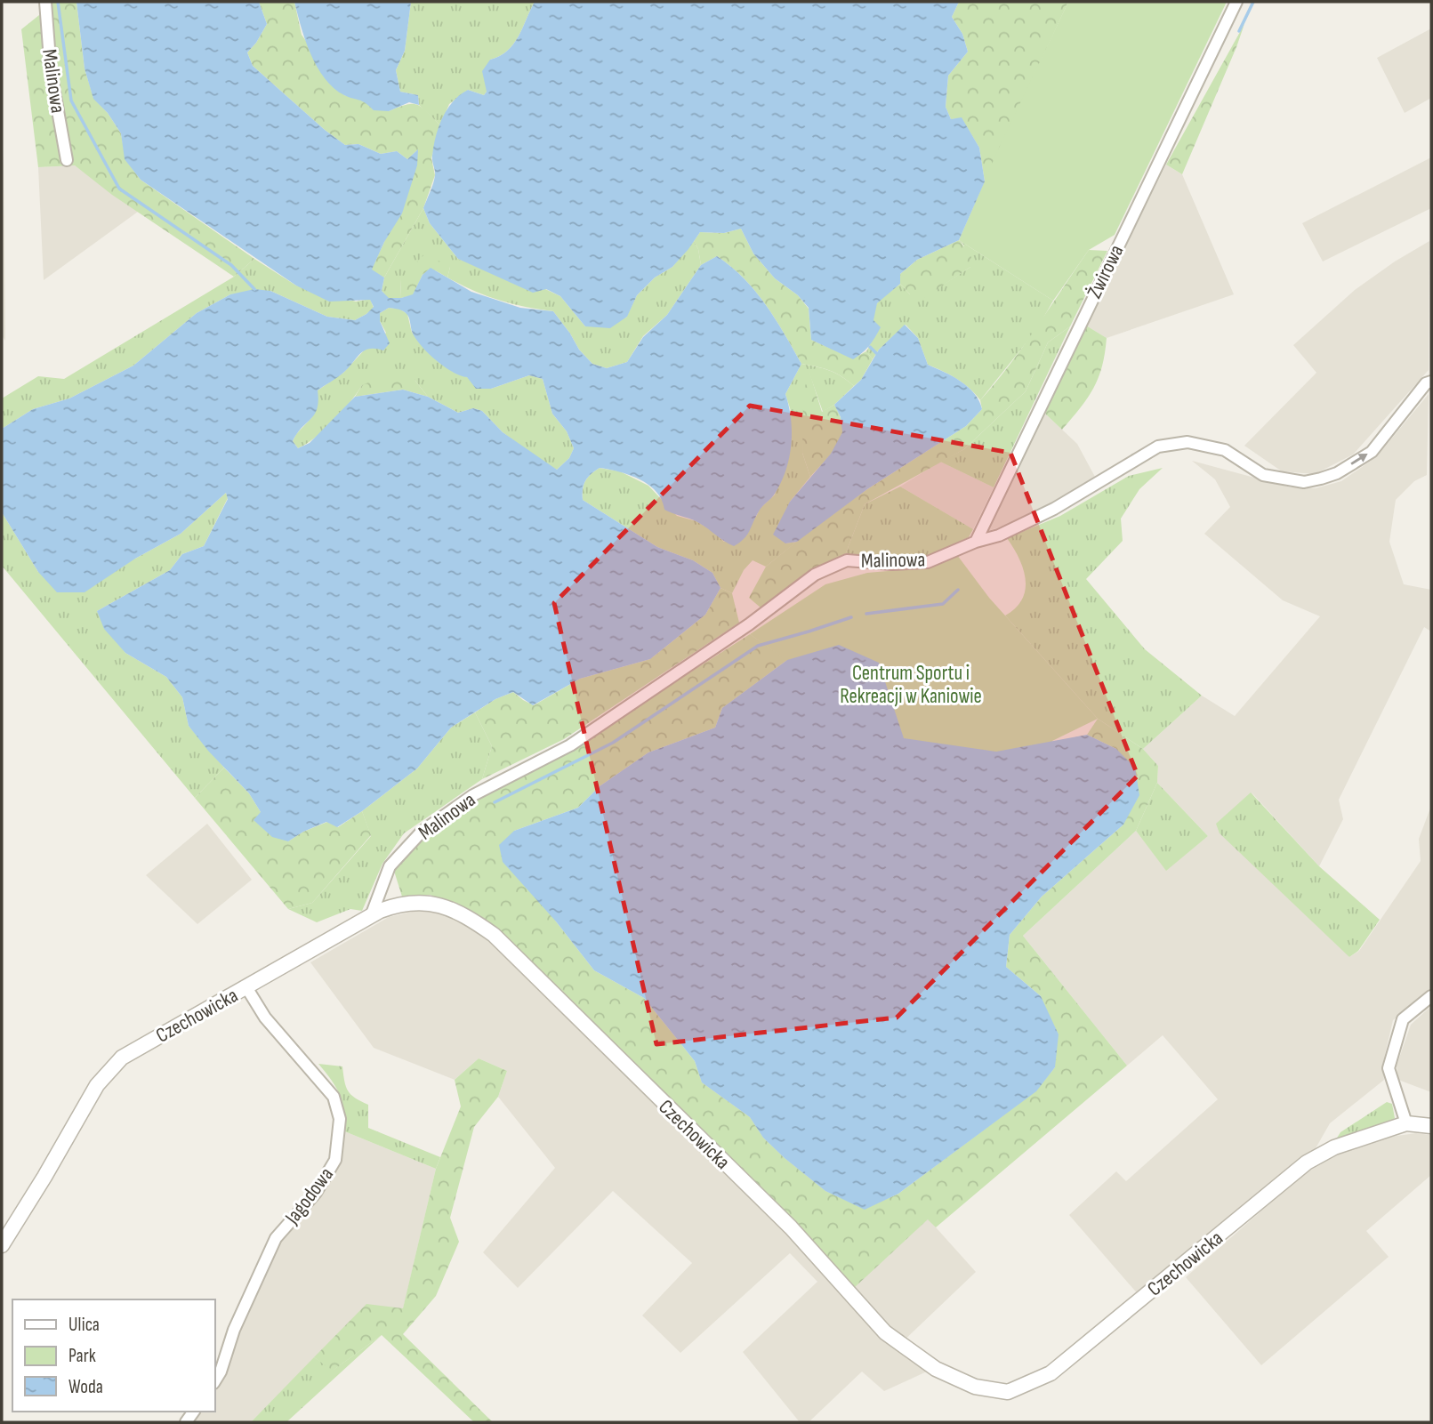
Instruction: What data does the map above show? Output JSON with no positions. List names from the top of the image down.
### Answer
{
  "streets": {
    "street": [
      "Malinowa",
      "Żwirowa",
      "Czechowicka",
      "Jagodowa"
    ]
  },
  "crossings": [
    ["Malinowa", "Żwirowa"],
    ["Malinowa", "Czechowicka"],
    ["Czechowicka", "Jagodowa"]
  ],
  "parks": ["Centrum Sportu i Rekreacji w Kaniowie"],
  "legend": ["Ulica", "Park", "Woda"]
}
